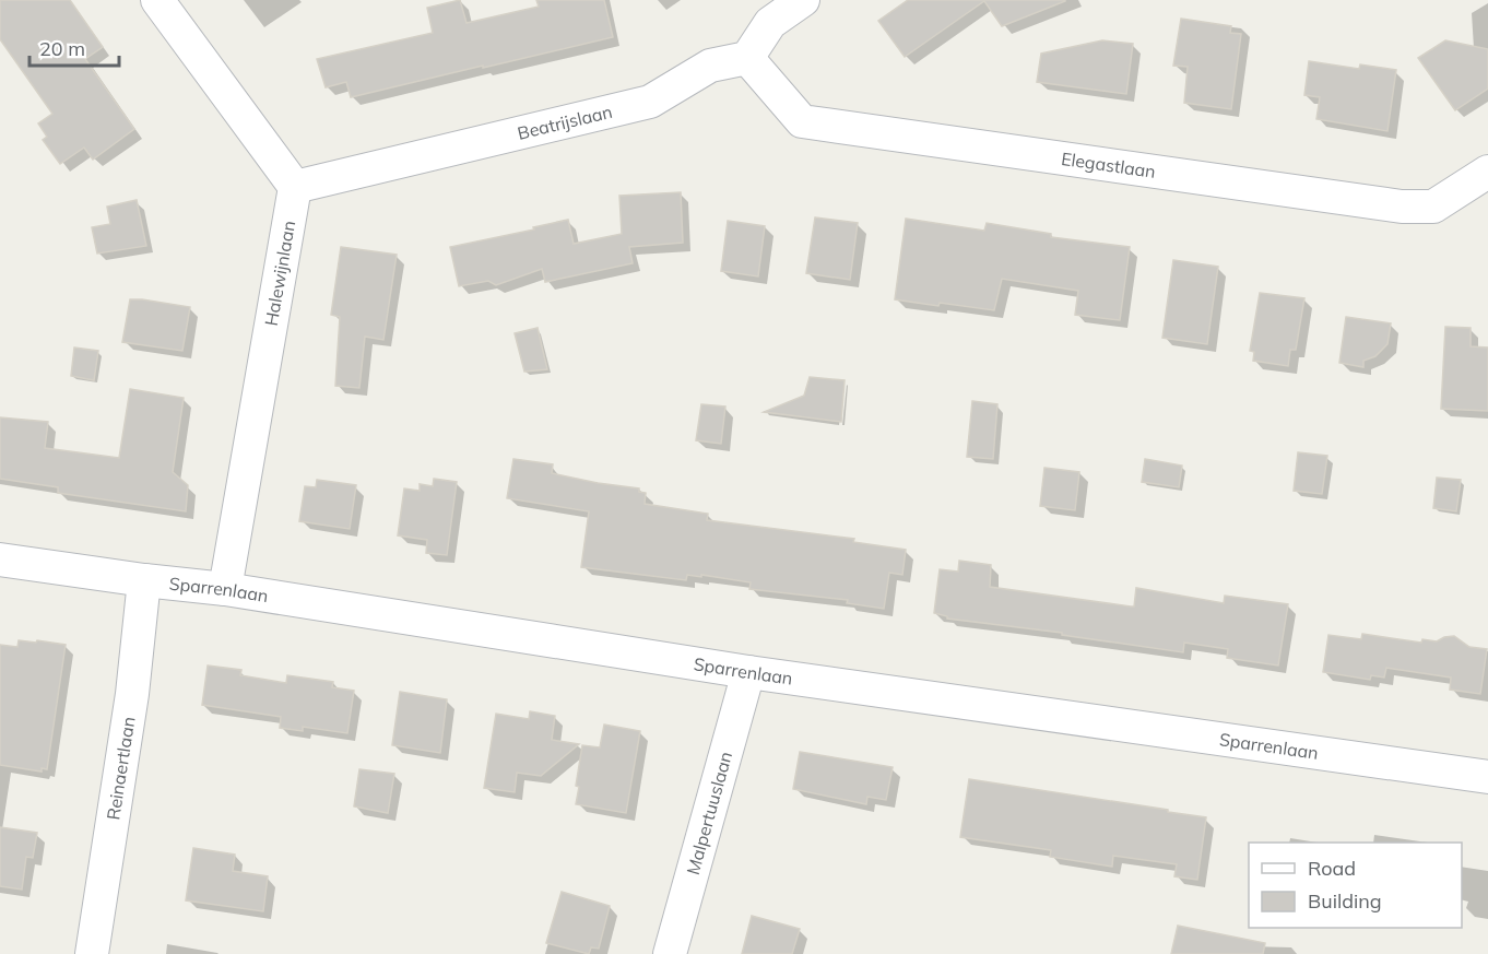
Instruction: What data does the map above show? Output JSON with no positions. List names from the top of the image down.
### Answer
{
  "streets": {
    "street": [
      "Beatrijslaan",
      "Elegastlaan",
      "Halewijnlaan",
      "Sparrenlaan",
      "Reinaertlaan",
      "Malpertuuslaan"
    ]
  },
  "crossings": [
    ["Beatrijslaan", "Elegastlaan"],
    ["Beatrijslaan", "Halewijnlaan"],
    ["Halewijnlaan", "Sparrenlaan"],
    ["Sparrenlaan", "Reinaertlaan"],
    ["Sparrenlaan", "Malpertuuslaan"]
  ],
  "legend": ["Road", "Building"],
  "scale_bar": "20 m"
}
